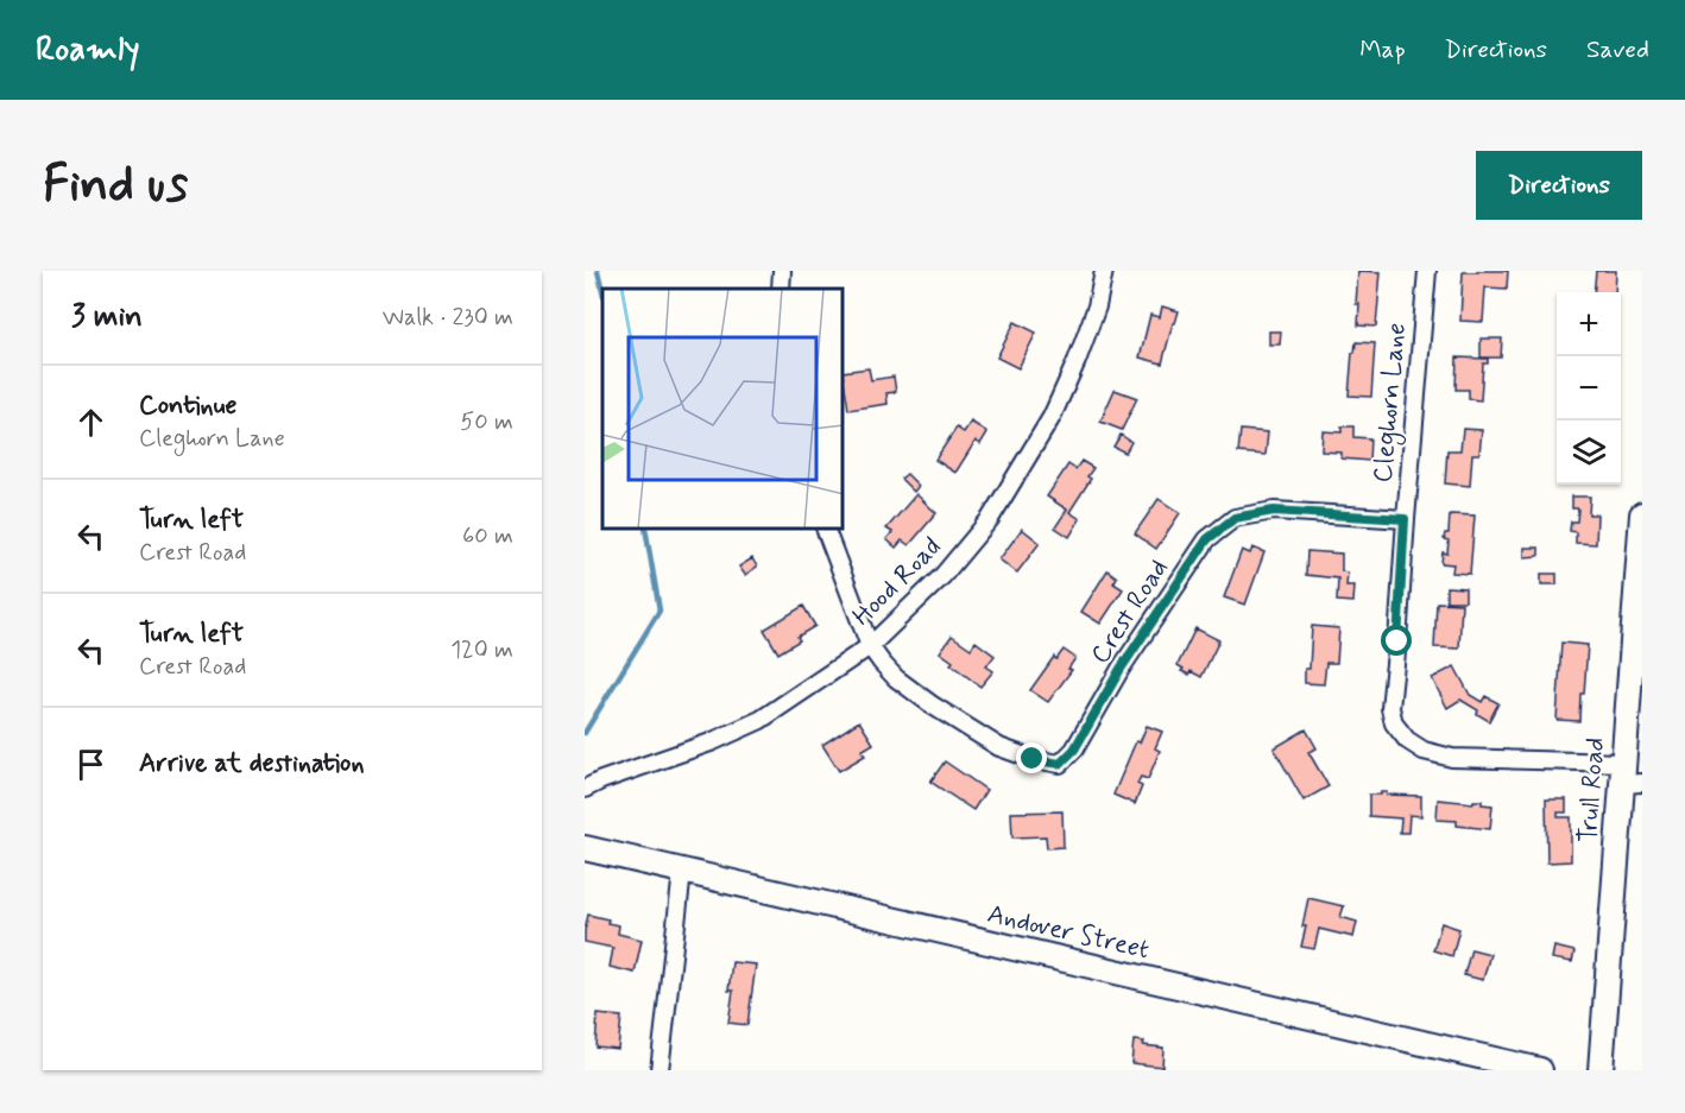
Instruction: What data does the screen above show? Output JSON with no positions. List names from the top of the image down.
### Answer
{
  "streets": {
    "main road": ["Trull Road", "Andover Street"],
    "street": ["Cleghorn Lane", "Hood Road", "Crest Road"]
  },
  "crossings": [
    ["Cleghorn Lane", "Crest Road"],
    ["Cleghorn Lane", "Trull Road"],
    ["Hood Road", "Crest Road"]
  ],
  "page": {
    "header": "Roamly",
    "nav": ["Map", "Directions", "Saved"],
    "buttons": "Directions",
    "title": "Find us",
    "heading": ["3 min", "Walk · 230 m"],
    "map_buttons": ["+", "−"],
    "list": [
      ["Continue", "Cleghorn Lane", "50 m"],
      ["Turn left", "Crest Road", "60 m"],
      ["Turn left", "Crest Road", "120 m"],
      "Arrive at destination"
    ]
  }
}
